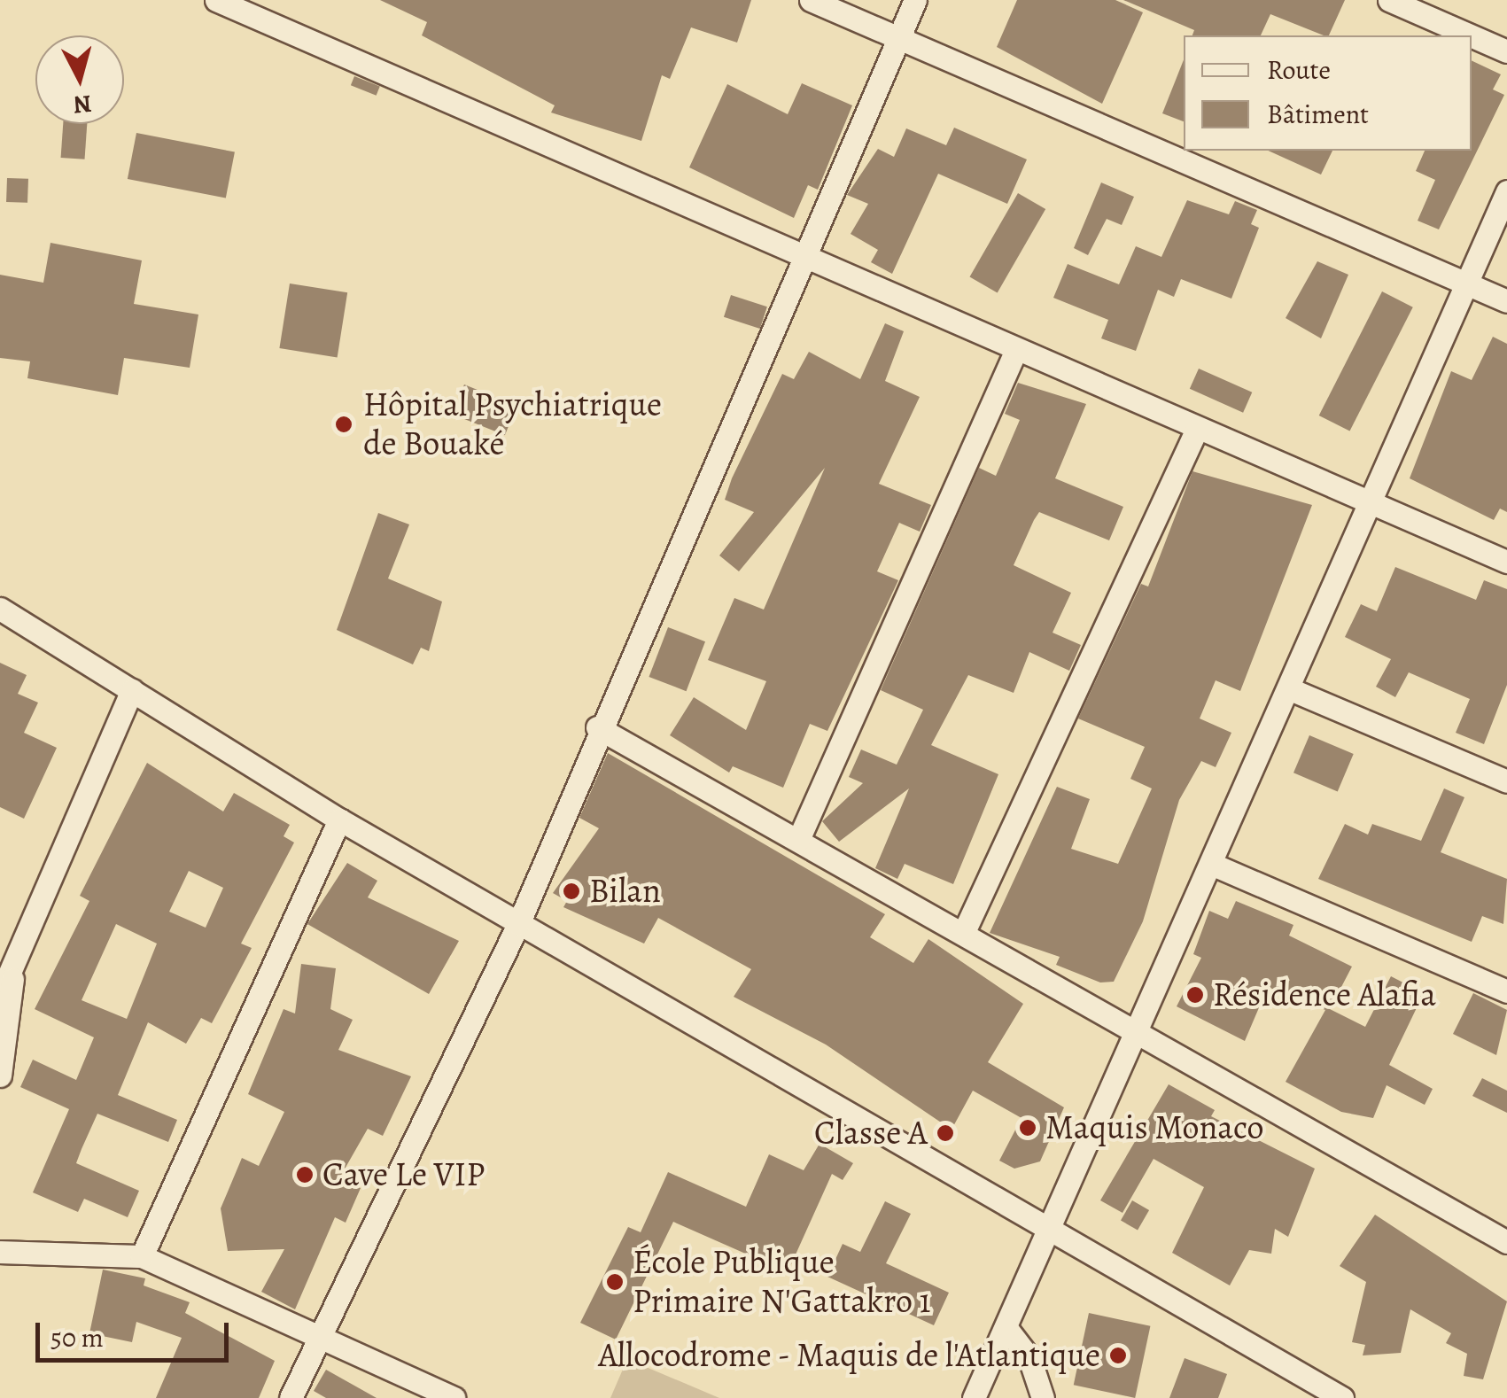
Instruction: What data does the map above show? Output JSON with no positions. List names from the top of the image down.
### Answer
{
  "places": [
    "Hôpital Psychiatrique de Bouaké",
    "Bilan",
    "Résidence Alafia",
    "Maquis Monaco",
    "Classe A",
    "Cave Le VIP",
    "École Publique Primaire N'Gattakro 1",
    "Allocodrome - Maquis de l'Atlantique"
  ],
  "legend": ["Route", "Bâtiment"],
  "scale_bar": "50 m",
  "north": "bottom"
}
